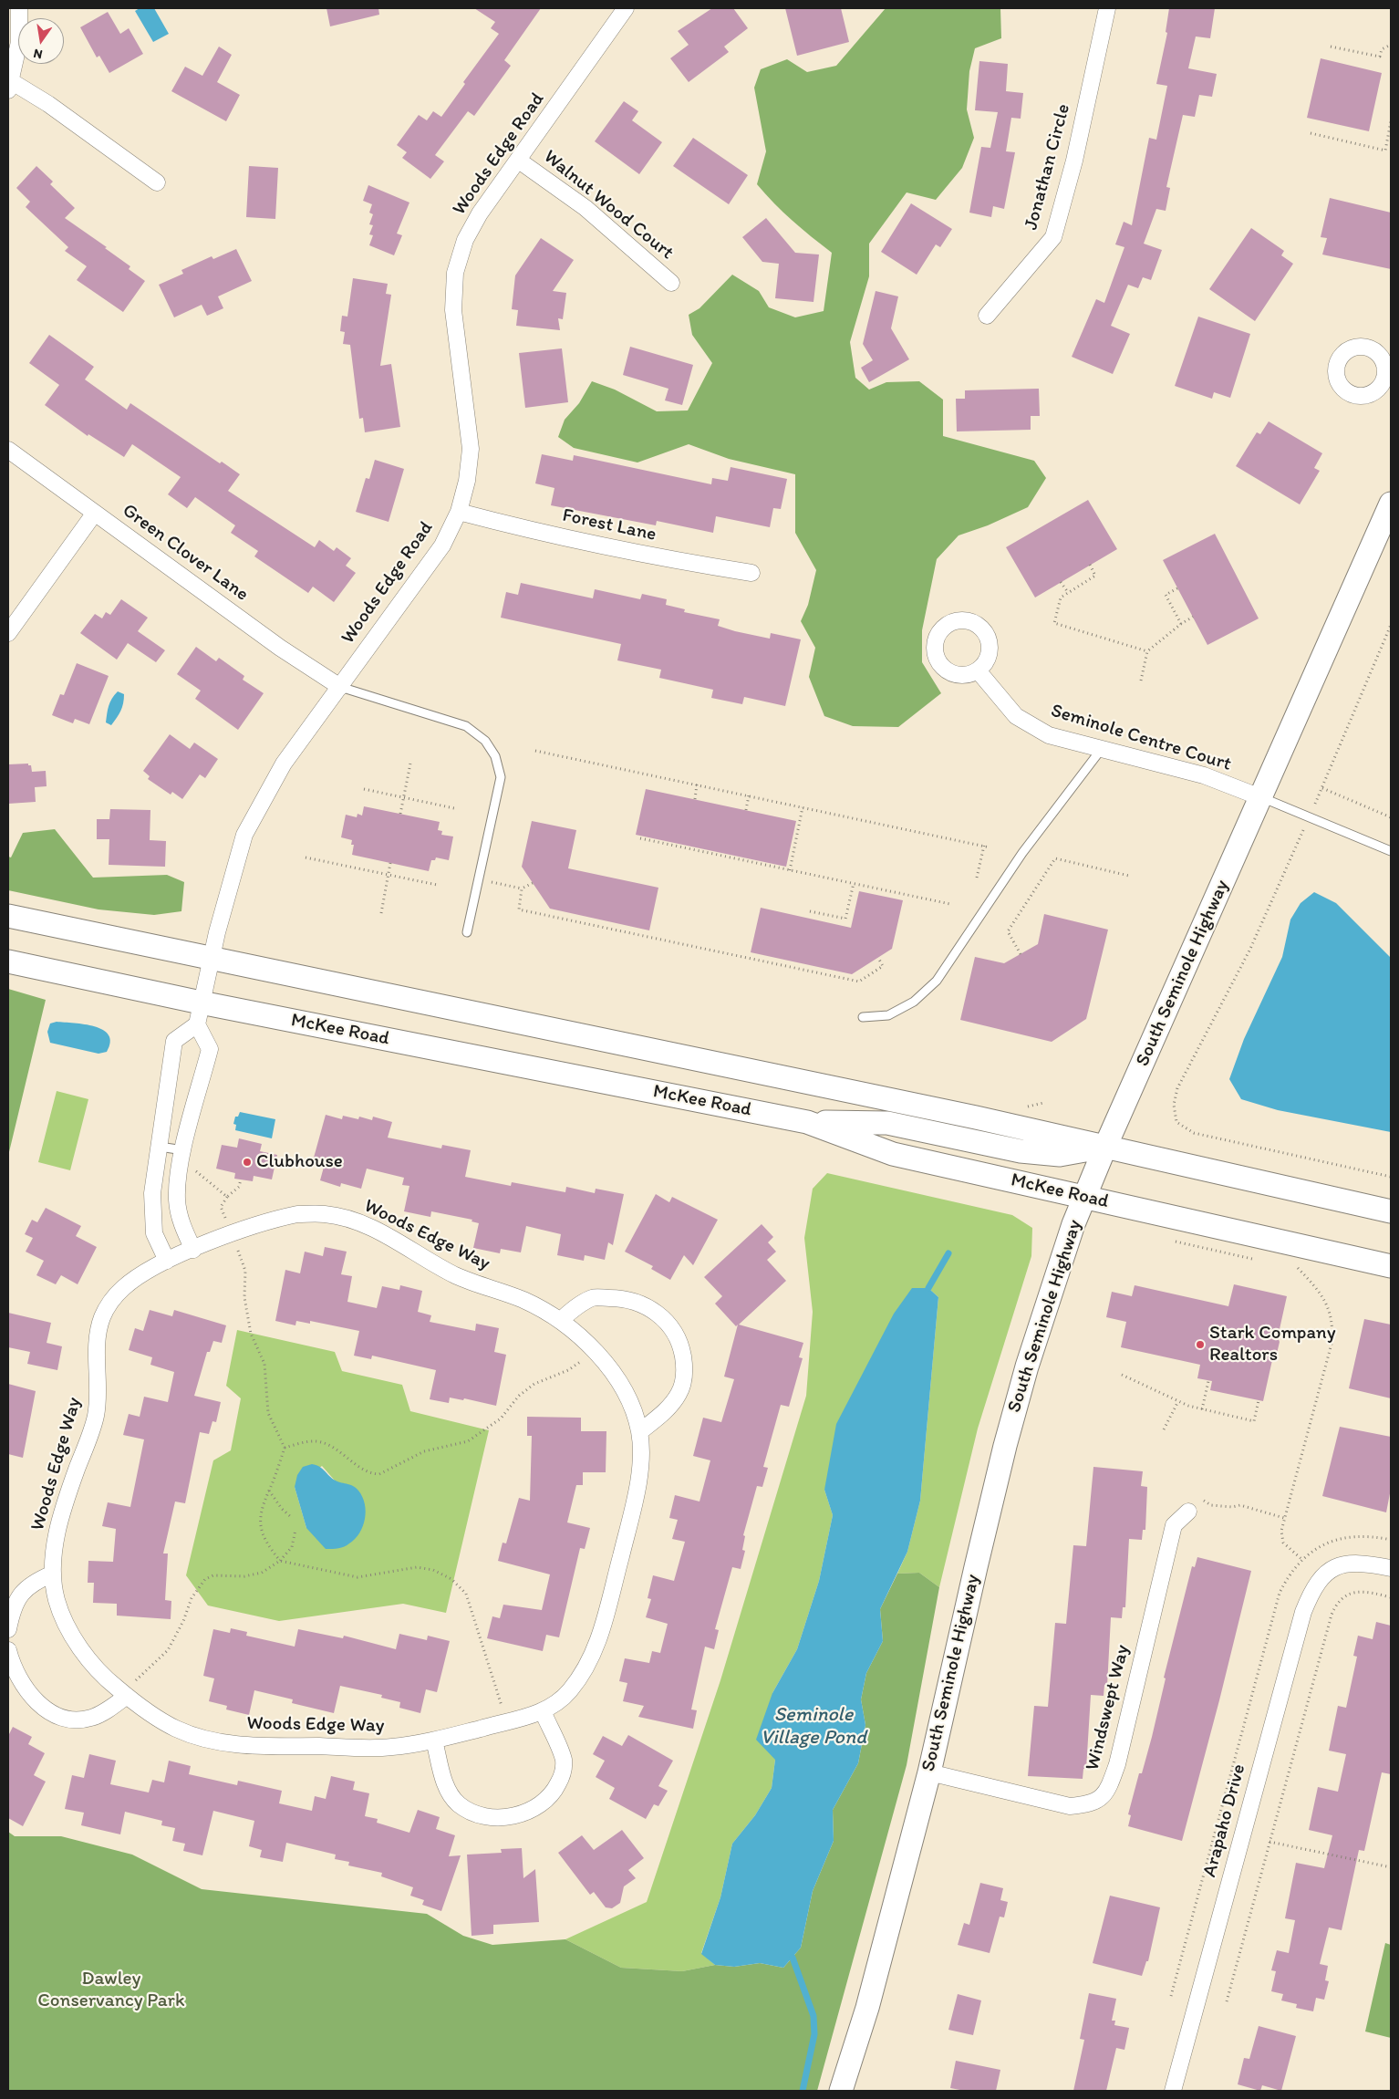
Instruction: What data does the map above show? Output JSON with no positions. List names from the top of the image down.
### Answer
{
  "streets": {
    "main road": ["South Seminole Highway", "McKee Road"],
    "street": [
      "Woods Edge Road",
      "Jonathan Circle",
      "Walnut Wood Court",
      "Forest Lane",
      "Green Clover Lane",
      "Seminole Centre Court",
      "Woods Edge Way",
      "Windswept Way",
      "Arapaho Drive"
    ]
  },
  "crossings": [
    ["Woods Edge Road", "Walnut Wood Court"],
    ["Woods Edge Road", "Forest Lane"],
    ["Woods Edge Road", "Green Clover Lane"],
    ["Woods Edge Road", "McKee Road"],
    ["Seminole Centre Court", "South Seminole Highway"],
    ["South Seminole Highway", "McKee Road"],
    ["South Seminole Highway", "Windswept Way"]
  ],
  "water": ["Seminole Village Pond"],
  "parks": ["Dawley Conservancy Park"],
  "places": ["Clubhouse", "Stark Company Realtors"],
  "north": "bottom"
}
